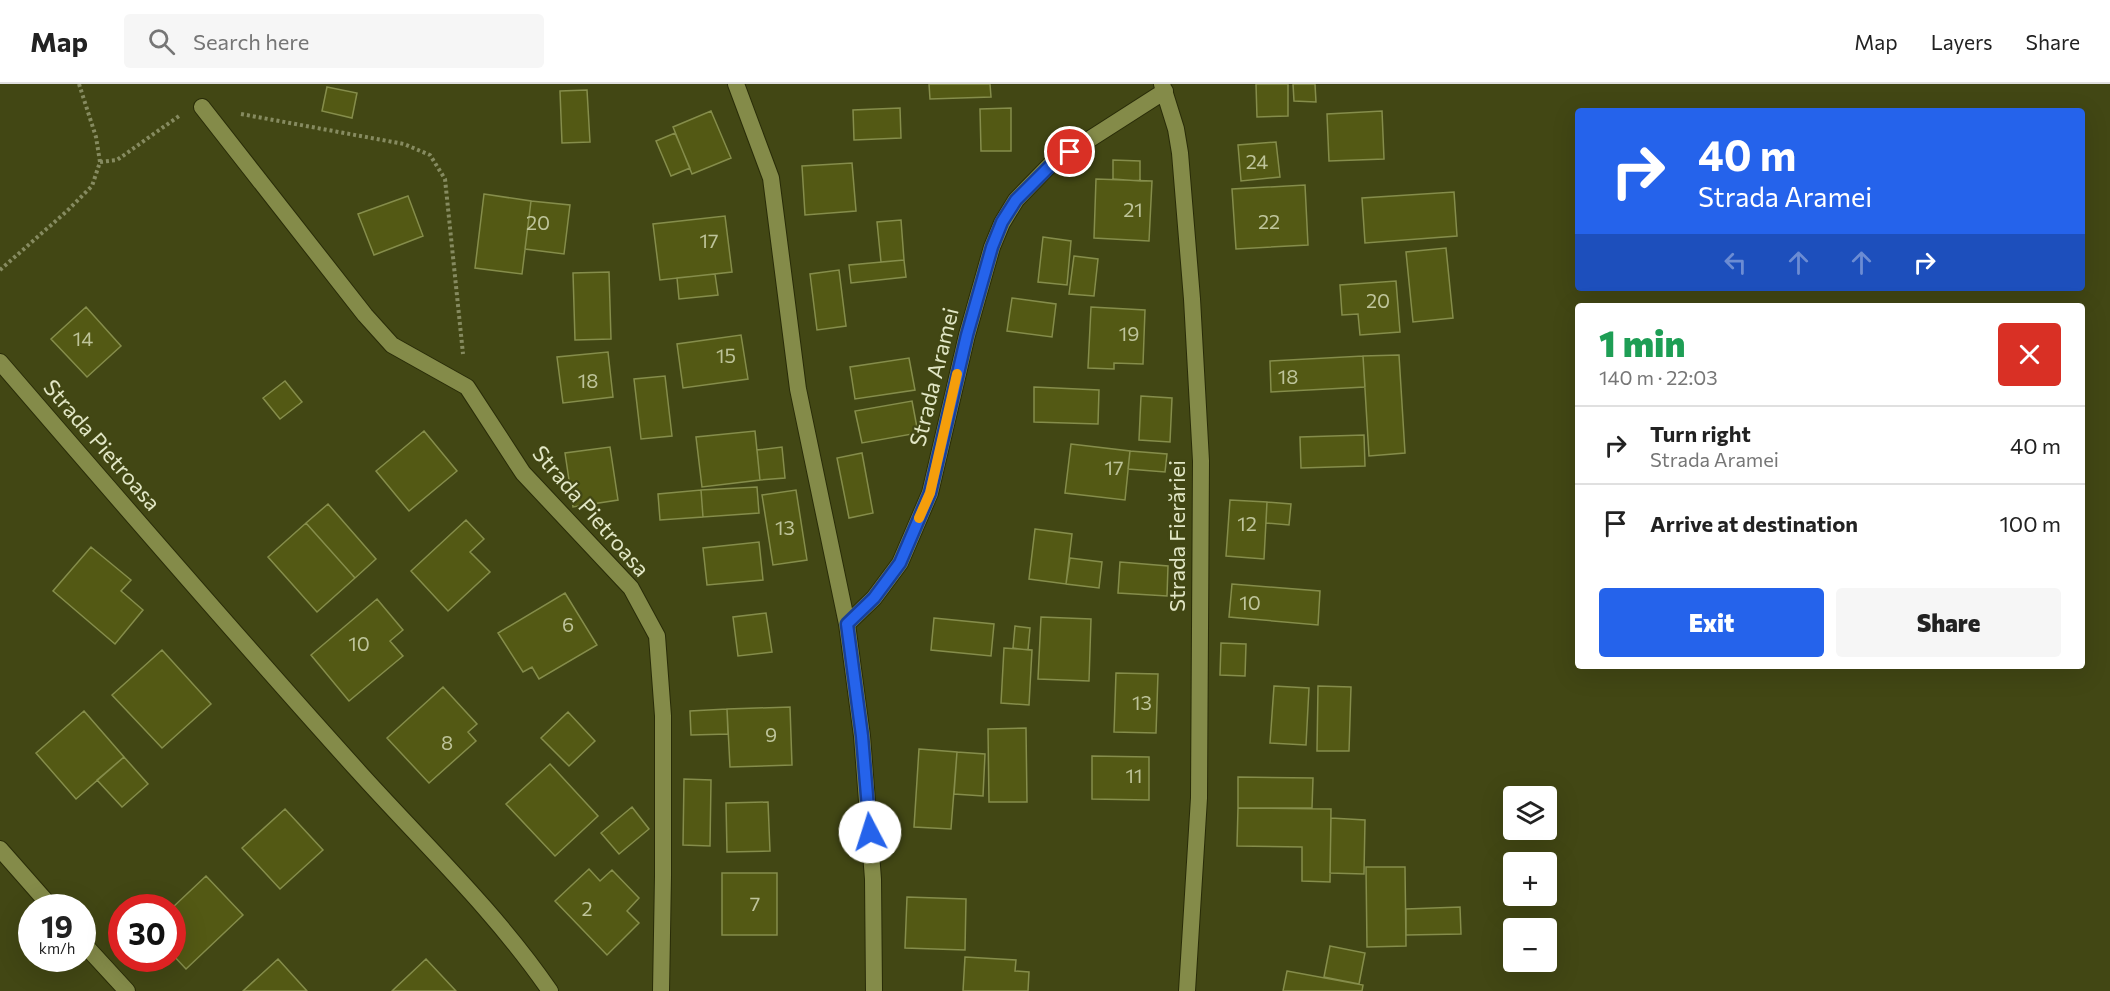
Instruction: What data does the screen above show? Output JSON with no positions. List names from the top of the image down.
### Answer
{
  "streets": {
    "street": ["Strada Aramei", "Strada Pietroasa", "Strada Fierăriei"]
  },
  "crossings": [
    ["Strada Aramei", "Strada Fierăriei"]
  ],
  "house_numbers": [
    "24",
    "21",
    "22",
    "20",
    "17",
    "20",
    "19",
    "14",
    "15",
    "18",
    "18",
    "17",
    "12",
    "13",
    "10",
    "6",
    "10",
    "13",
    "9",
    "8",
    "11",
    "7",
    "2"
  ],
  "page": {
    "header": "Map",
    "search": "Search here",
    "nav": ["Map", "Layers", "Share"],
    "turn": ["40 m", "Strada Aramei"],
    "heading": ["1 min", "140 m · 22:03"],
    "list": [
      {
        "name": "Turn right",
        "note": "Strada Aramei",
        "value": "40 m"
      },
      {
        "name": "Arrive at destination",
        "value": "100 m"
      }
    ],
    "buttons": ["Exit", "Share"],
    "map_buttons": ["+", "−"],
    "speed": "19 km/h",
    "limit": "30"
  }
}
